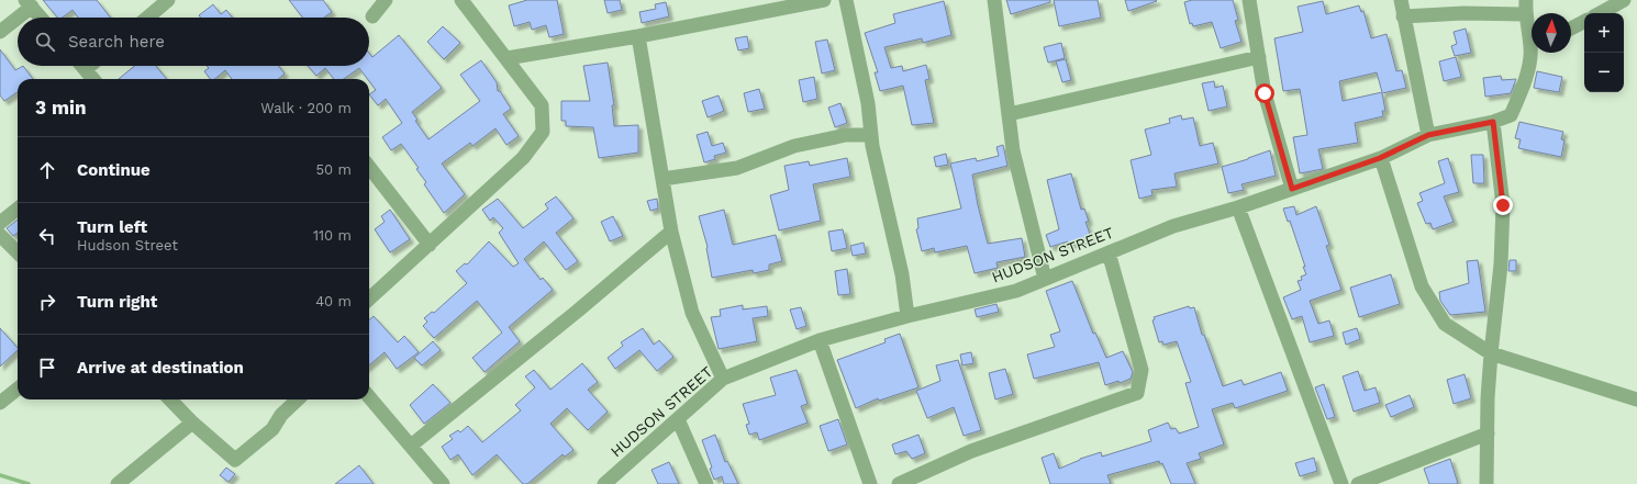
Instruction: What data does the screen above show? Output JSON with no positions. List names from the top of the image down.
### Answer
{
  "streets": {
    "street": ["HUDSON STREET"]
  },
  "north": "top",
  "page": {
    "map_buttons": ["+", "−"],
    "search": "Search here",
    "heading": ["3 min", "Walk · 200 m"],
    "list": [
      ["Continue", "50 m"],
      ["Turn left", "Hudson Street", "110 m"],
      ["Turn right", "40 m"],
      "Arrive at destination"
    ]
  }
}
